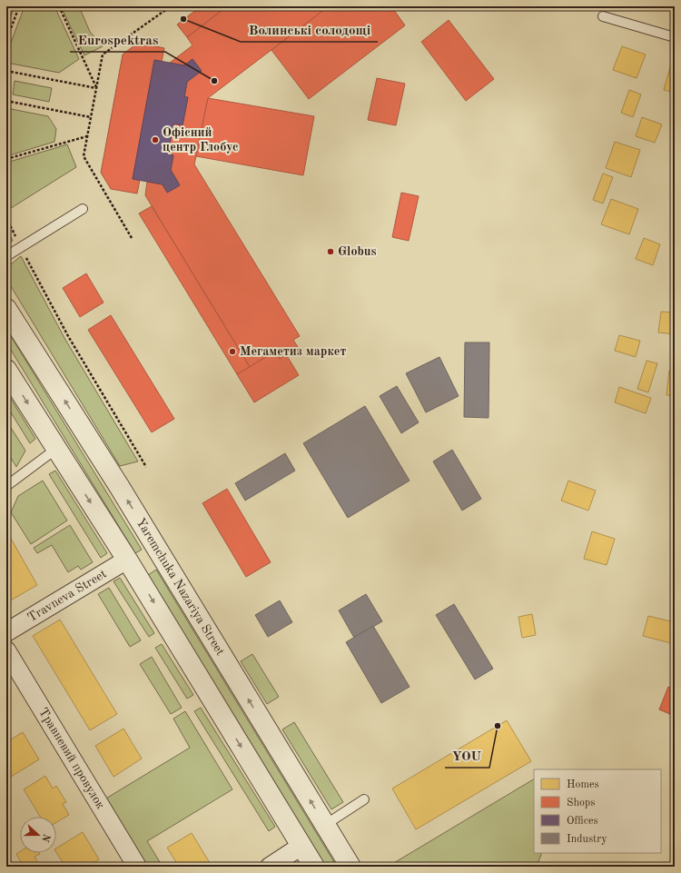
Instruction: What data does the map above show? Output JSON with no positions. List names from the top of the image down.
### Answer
{
  "streets": {
    "street": ["Yaremchuka Nazariya Street", "Travneva Street", "Травневий провулок"]
  },
  "places": [
    "Волинські солодощі",
    "Eurospektras",
    "Офісний центр Глобус",
    "Globus",
    "Мегаметиз маркет",
    "YOU"
  ],
  "legend": [
    "Homes",
    "Shops",
    "Offices",
    "Industry"
  ],
  "north": "right"
}
